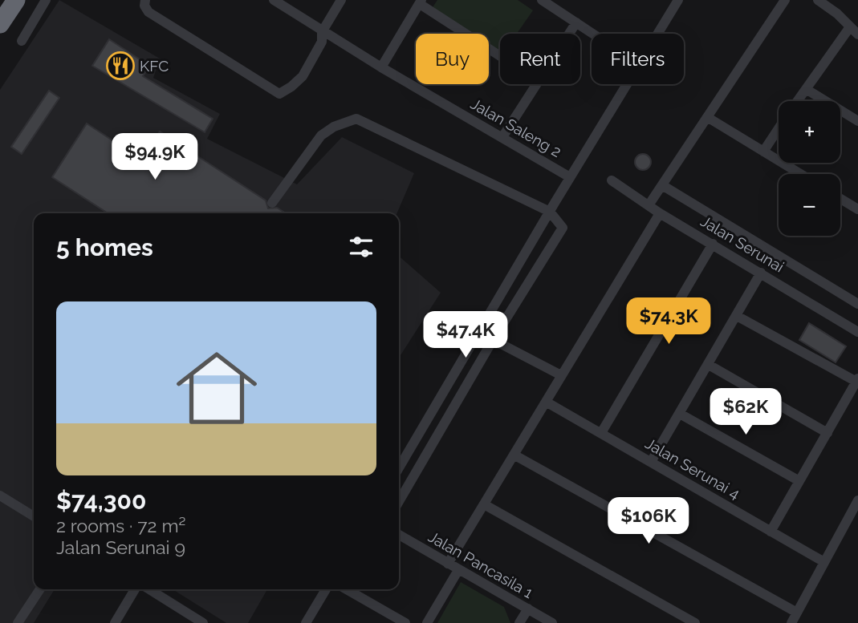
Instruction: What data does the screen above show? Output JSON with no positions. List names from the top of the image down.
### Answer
{
  "streets": {
    "street": [
      "Jalan Saleng 2",
      "Jalan Serunai",
      "Jalan Serunai 4",
      "Jalan Pancasila 1"
    ]
  },
  "places": {
    "restaurant": ["KFC"]
  },
  "page": {
    "chip": ["Buy", "Rent", "Filters"],
    "map_buttons": ["+", "−"],
    "price": [
      "$94.9K",
      "$74.3K",
      "$47.4K",
      "$62K",
      "$106K"
    ],
    "heading": "5 homes",
    "list": [
      {
        "name": "$74,300",
        "note": "2 rooms · 72 m² · Jalan Serunai 9"
      }
    ]
  }
}
